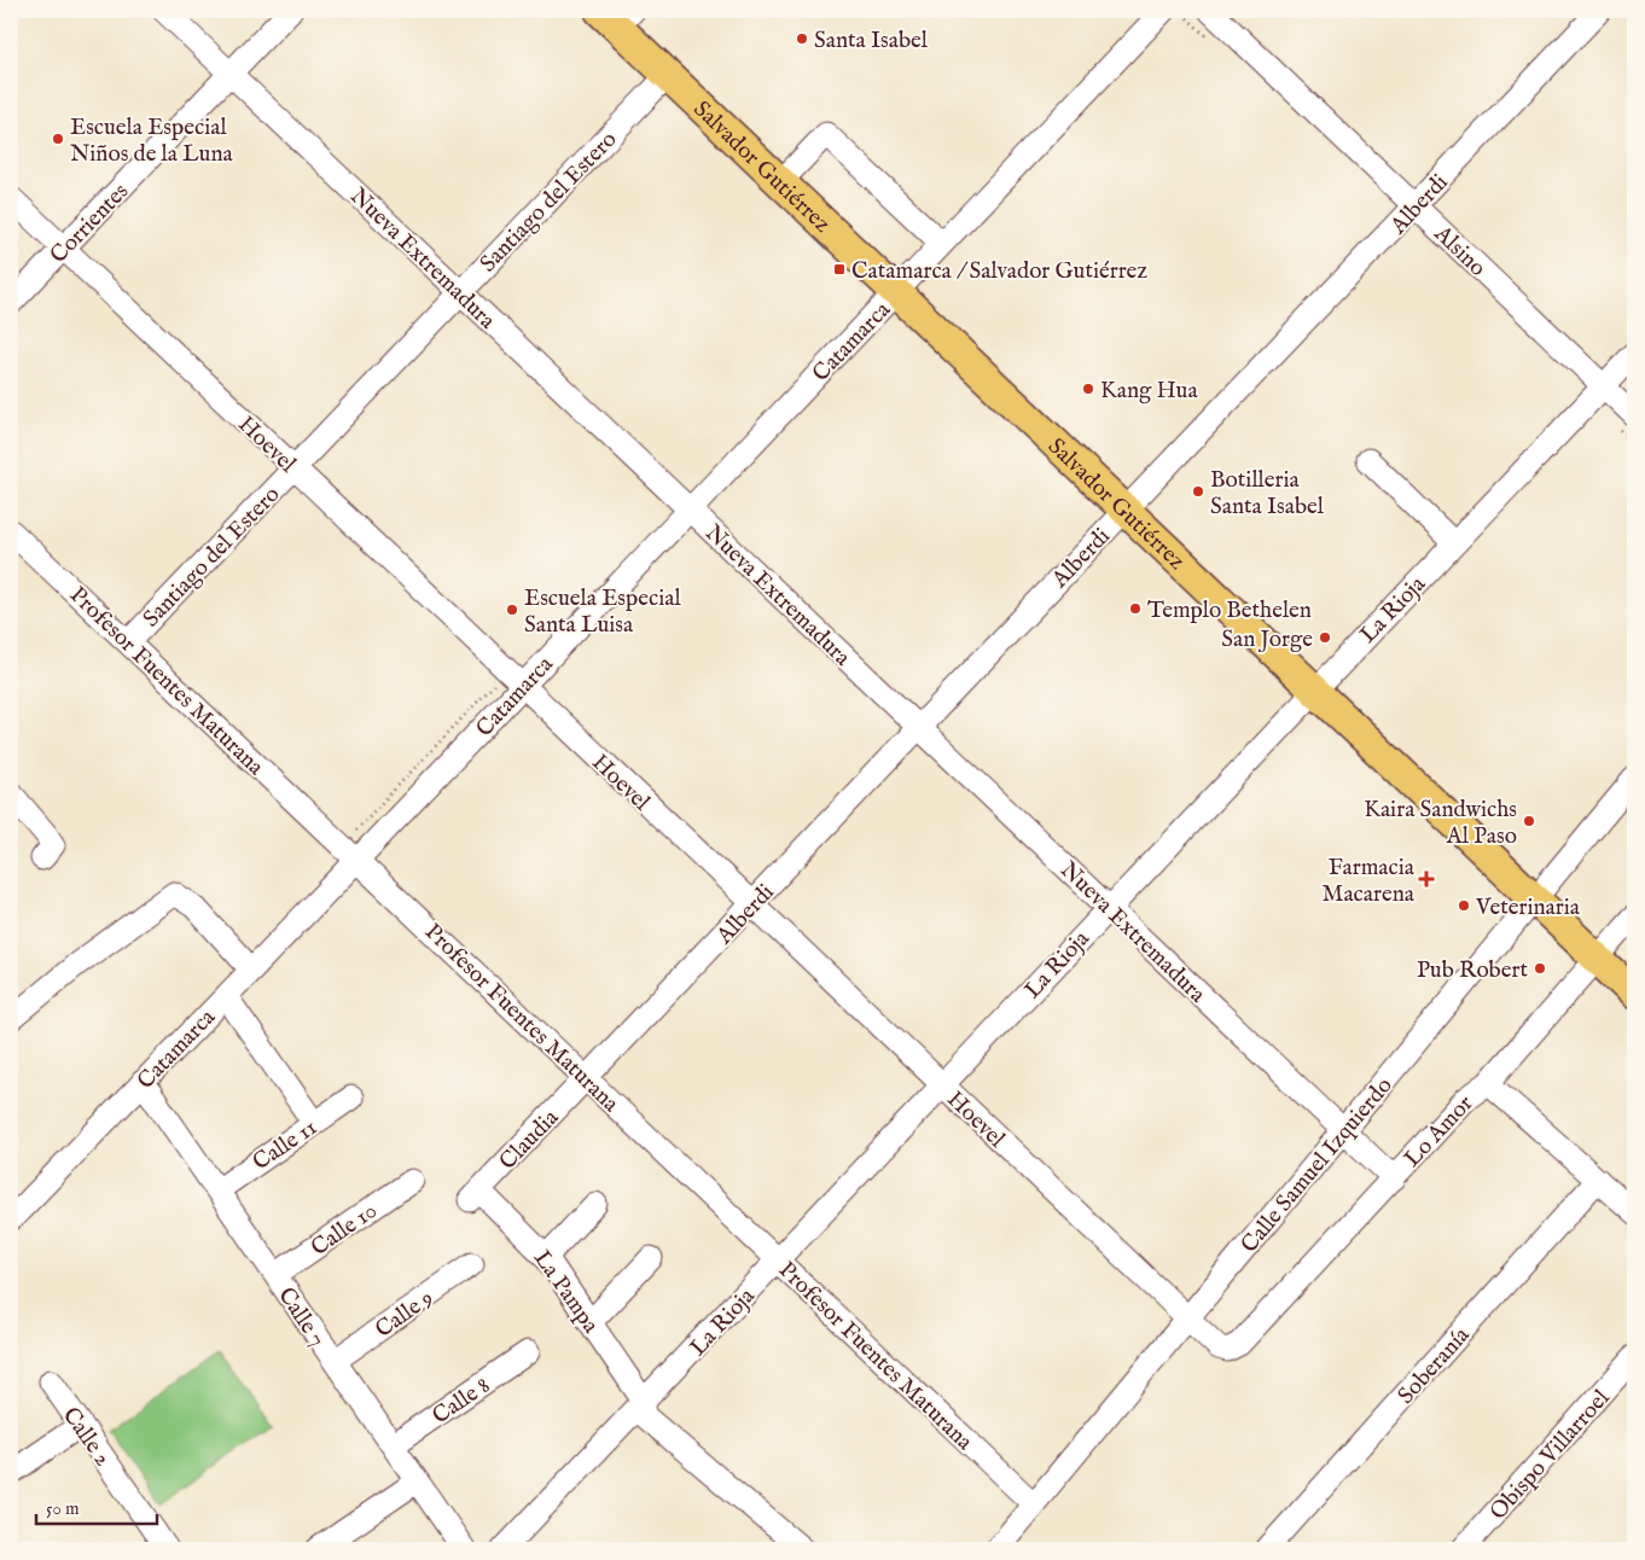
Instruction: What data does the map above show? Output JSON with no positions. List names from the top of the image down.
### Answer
{
  "streets": {
    "main road": ["Salvador Gutiérrez"],
    "street": [
      "Santiago del Estero",
      "Alberdi",
      "Corrientes",
      "Alsino",
      "Nueva Extremadura",
      "Catamarca",
      "Hoevel",
      "La Rioja",
      "Profesor Fuentes Maturana",
      "Lo Amor",
      "Claudia",
      "Calle 11",
      "Calle Samuel Izquierdo",
      "Calle 10",
      "La Pampa",
      "Calle 9",
      "Calle 7",
      "Soberanía",
      "Calle 8",
      "Calle 2",
      "Obispo Villarroel"
    ]
  },
  "crossings": [
    ["Salvador Gutiérrez", "Santiago del Estero"],
    ["Salvador Gutiérrez", "Alberdi"],
    ["Salvador Gutiérrez", "Catamarca"],
    ["Salvador Gutiérrez", "La Rioja"],
    ["Salvador Gutiérrez", "Lo Amor"],
    ["Salvador Gutiérrez", "Calle Samuel Izquierdo"],
    ["Santiago del Estero", "Nueva Extremadura"],
    ["Santiago del Estero", "Hoevel"],
    ["Santiago del Estero", "Profesor Fuentes Maturana"],
    ["Alberdi", "Alsino"],
    ["Alberdi", "Nueva Extremadura"],
    ["Alberdi", "Hoevel"],
    ["Alberdi", "Profesor Fuentes Maturana"],
    ["Alberdi", "Claudia"],
    ["Corrientes", "Nueva Extremadura"],
    ["Corrientes", "Hoevel"],
    ["Alsino", "La Rioja"],
    ["Nueva Extremadura", "Catamarca"],
    ["Nueva Extremadura", "La Rioja"],
    ["Nueva Extremadura", "Lo Amor"],
    ["Nueva Extremadura", "Calle Samuel Izquierdo"],
    ["Catamarca", "Hoevel"],
    ["Catamarca", "Profesor Fuentes Maturana"],
    ["Catamarca", "Calle 7"],
    ["Hoevel", "La Rioja"],
    ["Hoevel", "Lo Amor"],
    ["Hoevel", "Calle Samuel Izquierdo"],
    ["La Rioja", "Profesor Fuentes Maturana"],
    ["La Rioja", "La Pampa"],
    ["Profesor Fuentes Maturana", "Claudia"],
    ["Profesor Fuentes Maturana", "Calle Samuel Izquierdo"],
    ["Claudia", "La Pampa"],
    ["Calle 11", "Calle 7"],
    ["Calle 10", "Calle 7"],
    ["Calle 9", "Calle 7"],
    ["Calle 7", "Calle 8"]
  ],
  "places": {
    "other": [
      "Santa Isabel",
      "Escuela Especial Niños de la Luna",
      "Kang Hua",
      "Botilleria Santa Isabel",
      "Templo Bethelen",
      "Escuela Especial Santa Luisa",
      "San Jorge",
      "Kaira Sandwichs Al Paso",
      "Veterinaria",
      "Pub Robert"
    ],
    "transit": ["Catamarca / Salvador Gutiérrez"],
    "health": ["Farmacia Macarena"]
  },
  "scale_bar": "50 m"
}
